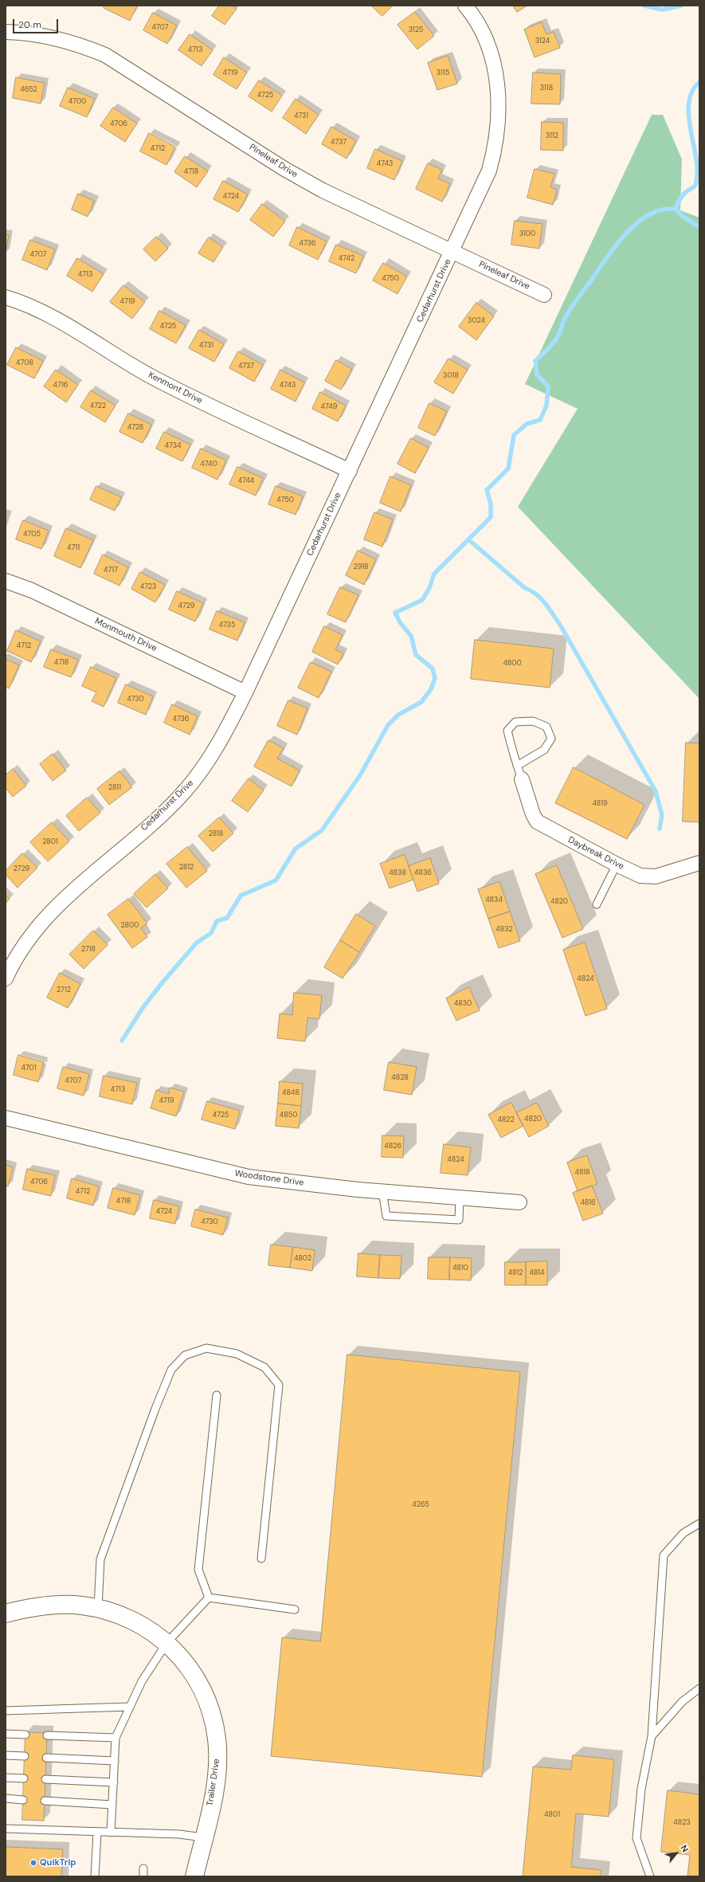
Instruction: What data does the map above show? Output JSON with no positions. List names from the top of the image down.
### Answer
{
  "streets": {
    "street": [
      "Pineleaf Drive",
      "Cedarhurst Drive",
      "Kenmont Drive",
      "Monmouth Drive",
      "Daybreak Drive",
      "Woodstone Drive",
      "Trailer Drive"
    ]
  },
  "crossings": [
    ["Pineleaf Drive", "Cedarhurst Drive"],
    ["Cedarhurst Drive", "Kenmont Drive"],
    ["Cedarhurst Drive", "Monmouth Drive"]
  ],
  "places": ["QuikTrip"],
  "house_numbers": [
    "4707",
    "3125",
    "3124",
    "4713",
    "4719",
    "3115",
    "3118",
    "4652",
    "4725",
    "4700",
    "4731",
    "4706",
    "3112",
    "4737",
    "4712",
    "4743",
    "4718",
    "4724",
    "3100",
    "4736",
    "4707",
    "4742",
    "4713",
    "4750",
    "4719",
    "3024",
    "4725",
    "4731",
    "4708",
    "4737",
    "3018",
    "4716",
    "4743",
    "4722",
    "4749",
    "4728",
    "4734",
    "4740",
    "4744",
    "4750",
    "4705",
    "4711",
    "2918",
    "4717",
    "4723",
    "4729",
    "4735",
    "4712",
    "4718",
    "4800",
    "4730",
    "4736",
    "2811",
    "4819",
    "2818",
    "2801",
    "2812",
    "2729",
    "4838",
    "4836",
    "4834",
    "4820",
    "2800",
    "4832",
    "2718",
    "4824",
    "2712",
    "4830",
    "4701",
    "4828",
    "4707",
    "4713",
    "4848",
    "4719",
    "4725",
    "4850",
    "4820",
    "4822",
    "4826",
    "4824",
    "4818",
    "4706",
    "4712",
    "4718",
    "4816",
    "4724",
    "4730",
    "4802",
    "4810",
    "4812",
    "4814",
    "4265",
    "4801",
    "4823"
  ],
  "scale_bar": "20 m",
  "north": "top right"
}
